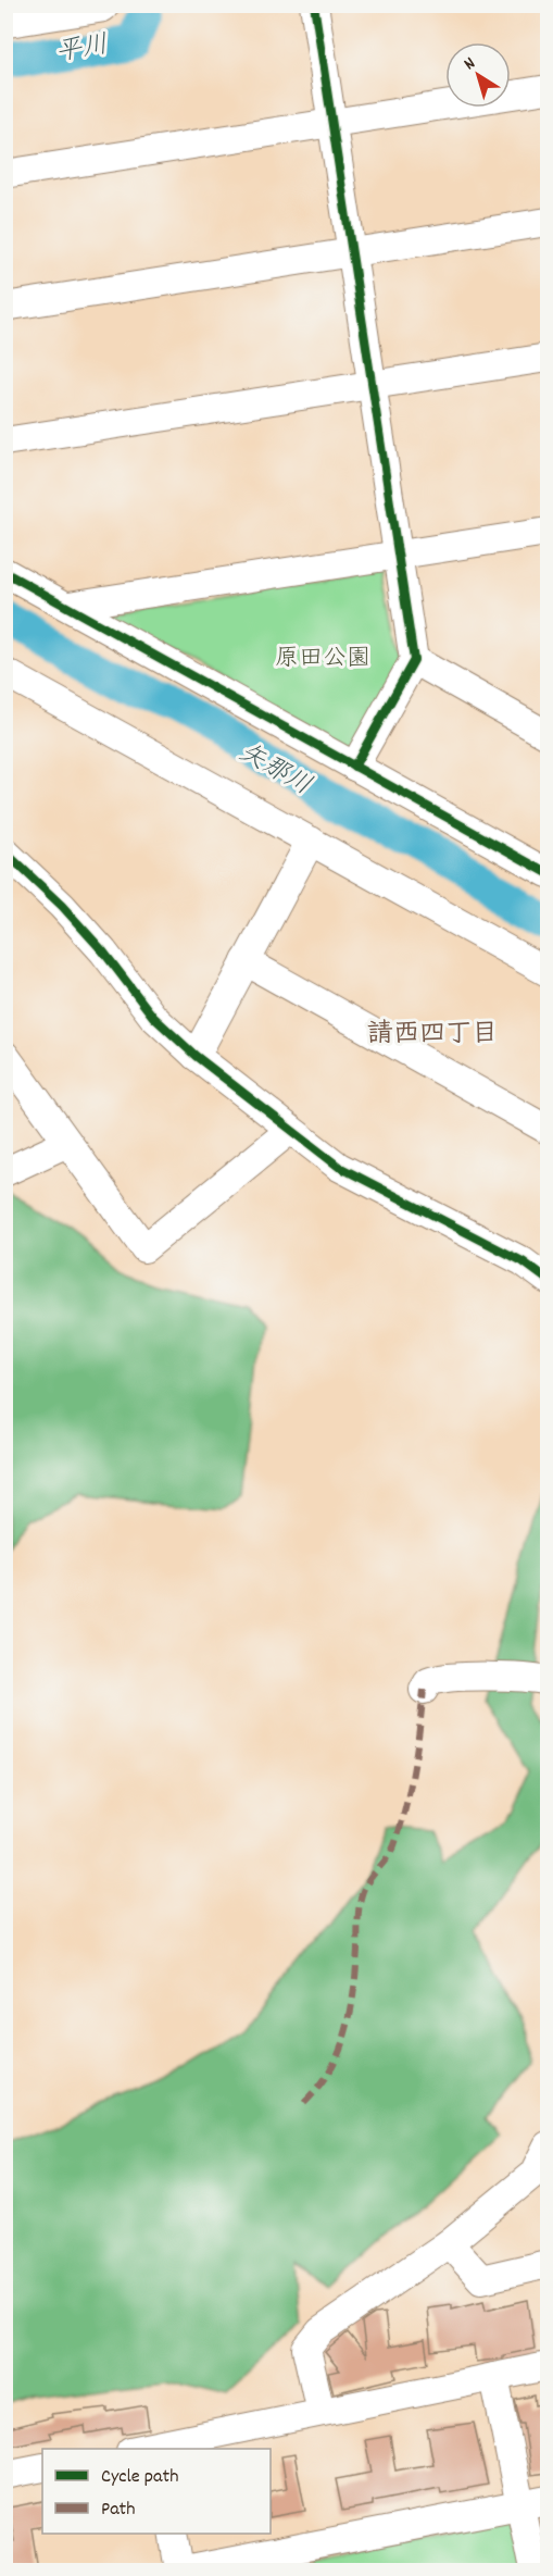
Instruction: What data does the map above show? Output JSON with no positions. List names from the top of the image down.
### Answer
{
  "districts": ["請西四丁目"],
  "water": ["平川", "矢那川"],
  "parks": ["原田公園"],
  "legend": ["Cycle path", "Path"],
  "north": "top left"
}
